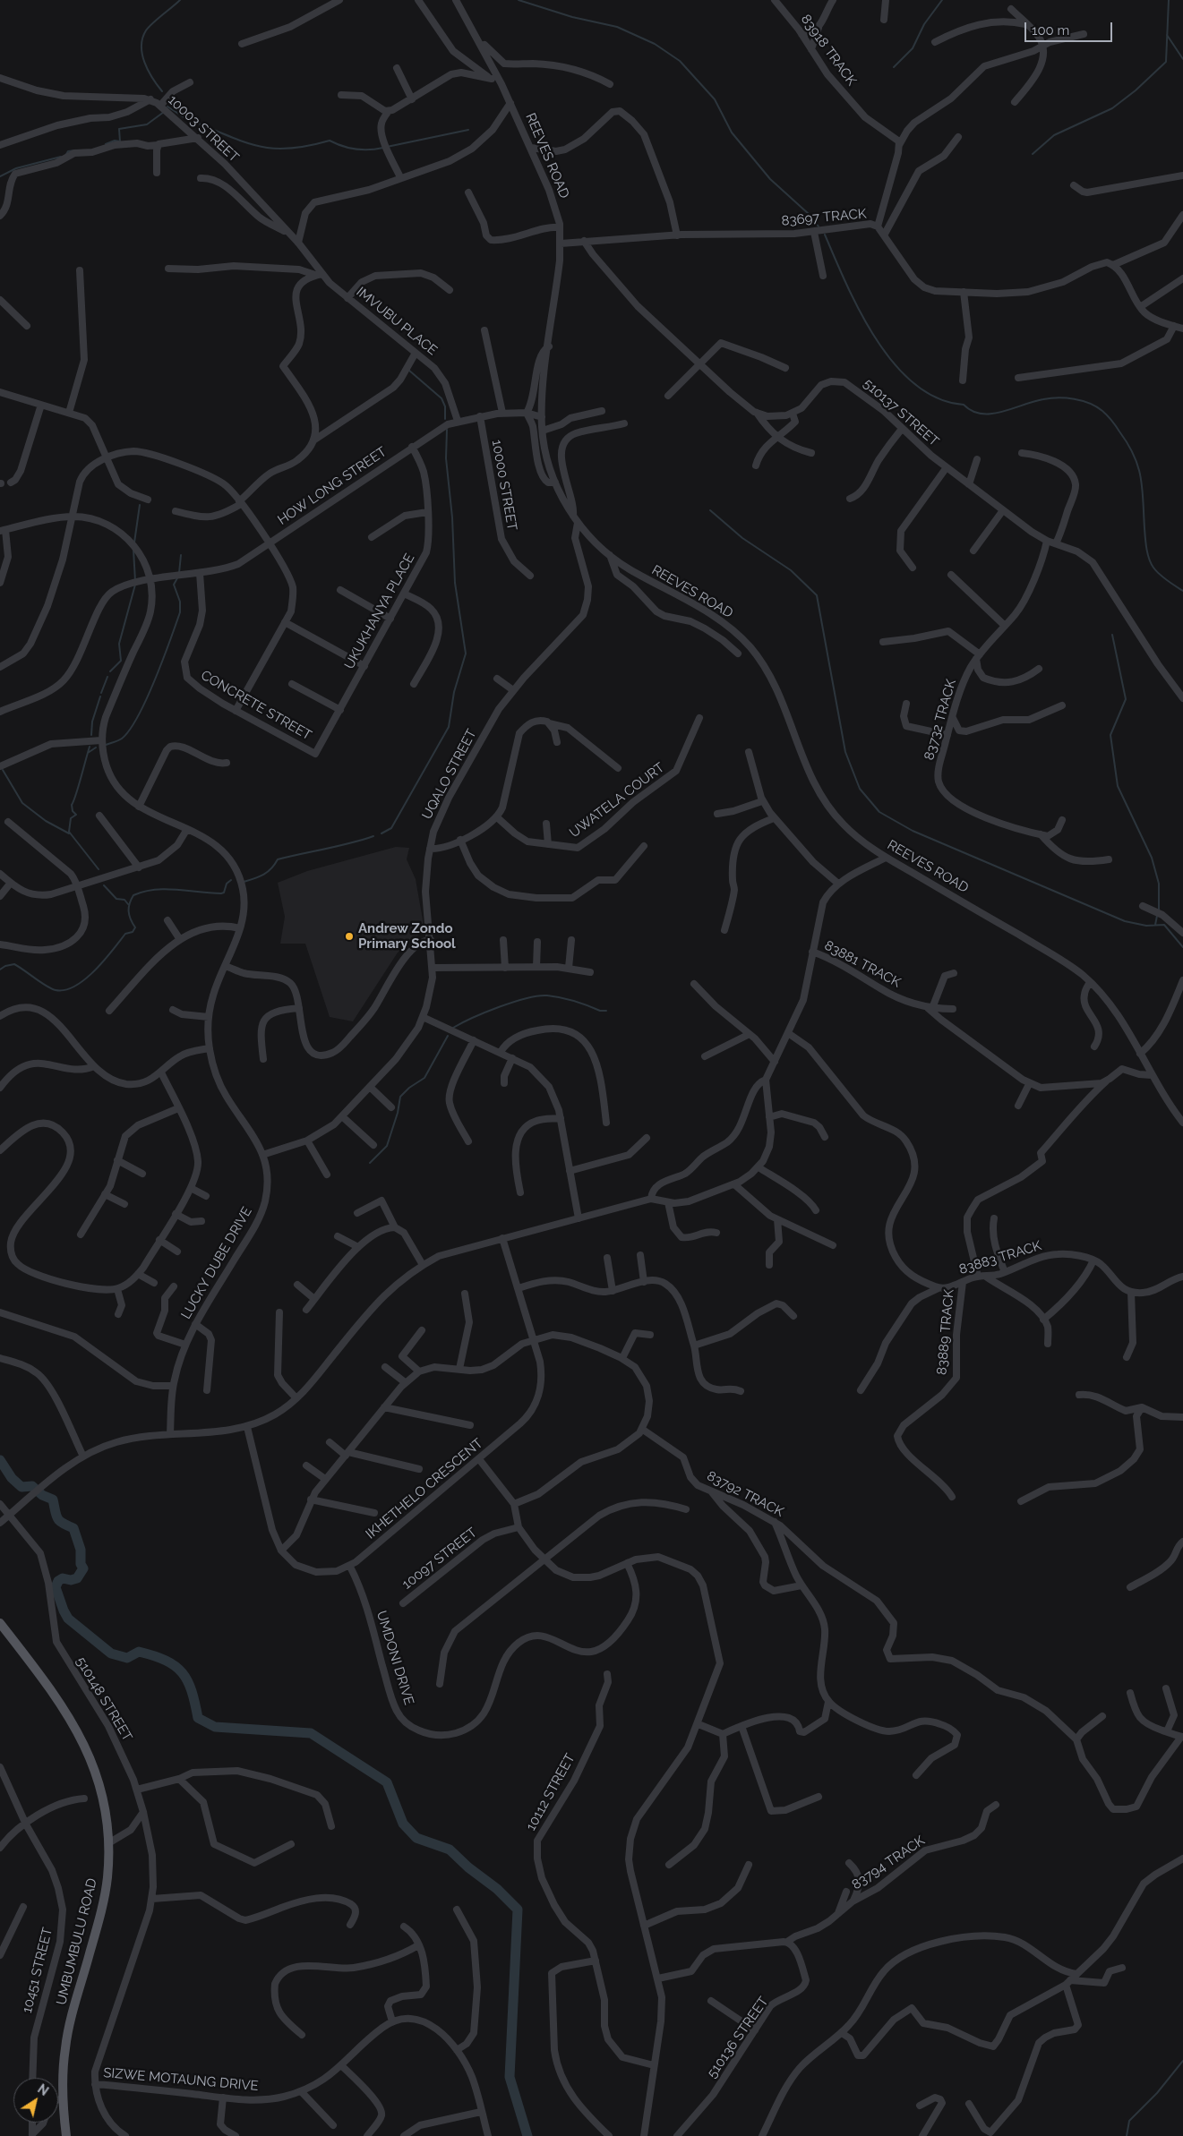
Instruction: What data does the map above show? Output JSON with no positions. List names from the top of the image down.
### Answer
{
  "streets": {
    "main road": ["UMBUMBULU ROAD"],
    "street": [
      "83918 TRACK",
      "10003 STREET",
      "REEVES ROAD",
      "83697 TRACK",
      "IMVUBU PLACE",
      "510137 STREET",
      "10000 STREET",
      "HOW LONG STREET",
      "UKUKHANYA PLACE",
      "CONCRETE STREET",
      "83732 TRACK",
      "UQALO STREET",
      "UWATELA COURT",
      "83881 TRACK",
      "83883 TRACK",
      "LUCKY DUBE DRIVE",
      "83889 TRACK",
      "IKHETHELO CRESCENT",
      "83792 TRACK",
      "10097 STREET",
      "UMDONI DRIVE",
      "510148 STREET",
      "10112 STREET",
      "83794 TRACK",
      "10451 STREET",
      "510136 STREET",
      "SIZWE MOTAUNG DRIVE"
    ]
  },
  "crossings": [
    ["10003 STREET", "IMVUBU PLACE"],
    ["REEVES ROAD", "83697 TRACK"],
    ["REEVES ROAD", "HOW LONG STREET"],
    ["REEVES ROAD", "UQALO STREET"],
    ["IMVUBU PLACE", "HOW LONG STREET"],
    ["510137 STREET", "83732 TRACK"],
    ["10000 STREET", "HOW LONG STREET"],
    ["HOW LONG STREET", "UKUKHANYA PLACE"],
    ["HOW LONG STREET", "CONCRETE STREET"],
    ["HOW LONG STREET", "LUCKY DUBE DRIVE"],
    ["UKUKHANYA PLACE", "CONCRETE STREET"],
    ["UQALO STREET", "LUCKY DUBE DRIVE"],
    ["83883 TRACK", "83889 TRACK"],
    ["IKHETHELO CRESCENT", "UMDONI DRIVE"],
    ["510148 STREET", "SIZWE MOTAUNG DRIVE"],
    ["83794 TRACK", "510136 STREET"]
  ],
  "places": ["Andrew Zondo Primary School"],
  "scale_bar": "100 m",
  "north": "top right"
}
